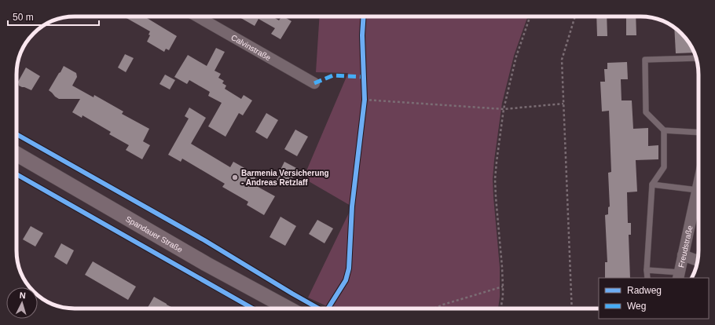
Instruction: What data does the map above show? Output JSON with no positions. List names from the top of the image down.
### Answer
{
  "streets": {
    "main road": ["Spandauer Straße"],
    "street": ["Calvinstraße", "Freudstraße"]
  },
  "places": ["Barmenia Versicherung - Andreas Retzlaff"],
  "legend": ["Radweg", "Weg"],
  "scale_bar": "50 m",
  "north": "top"
}
